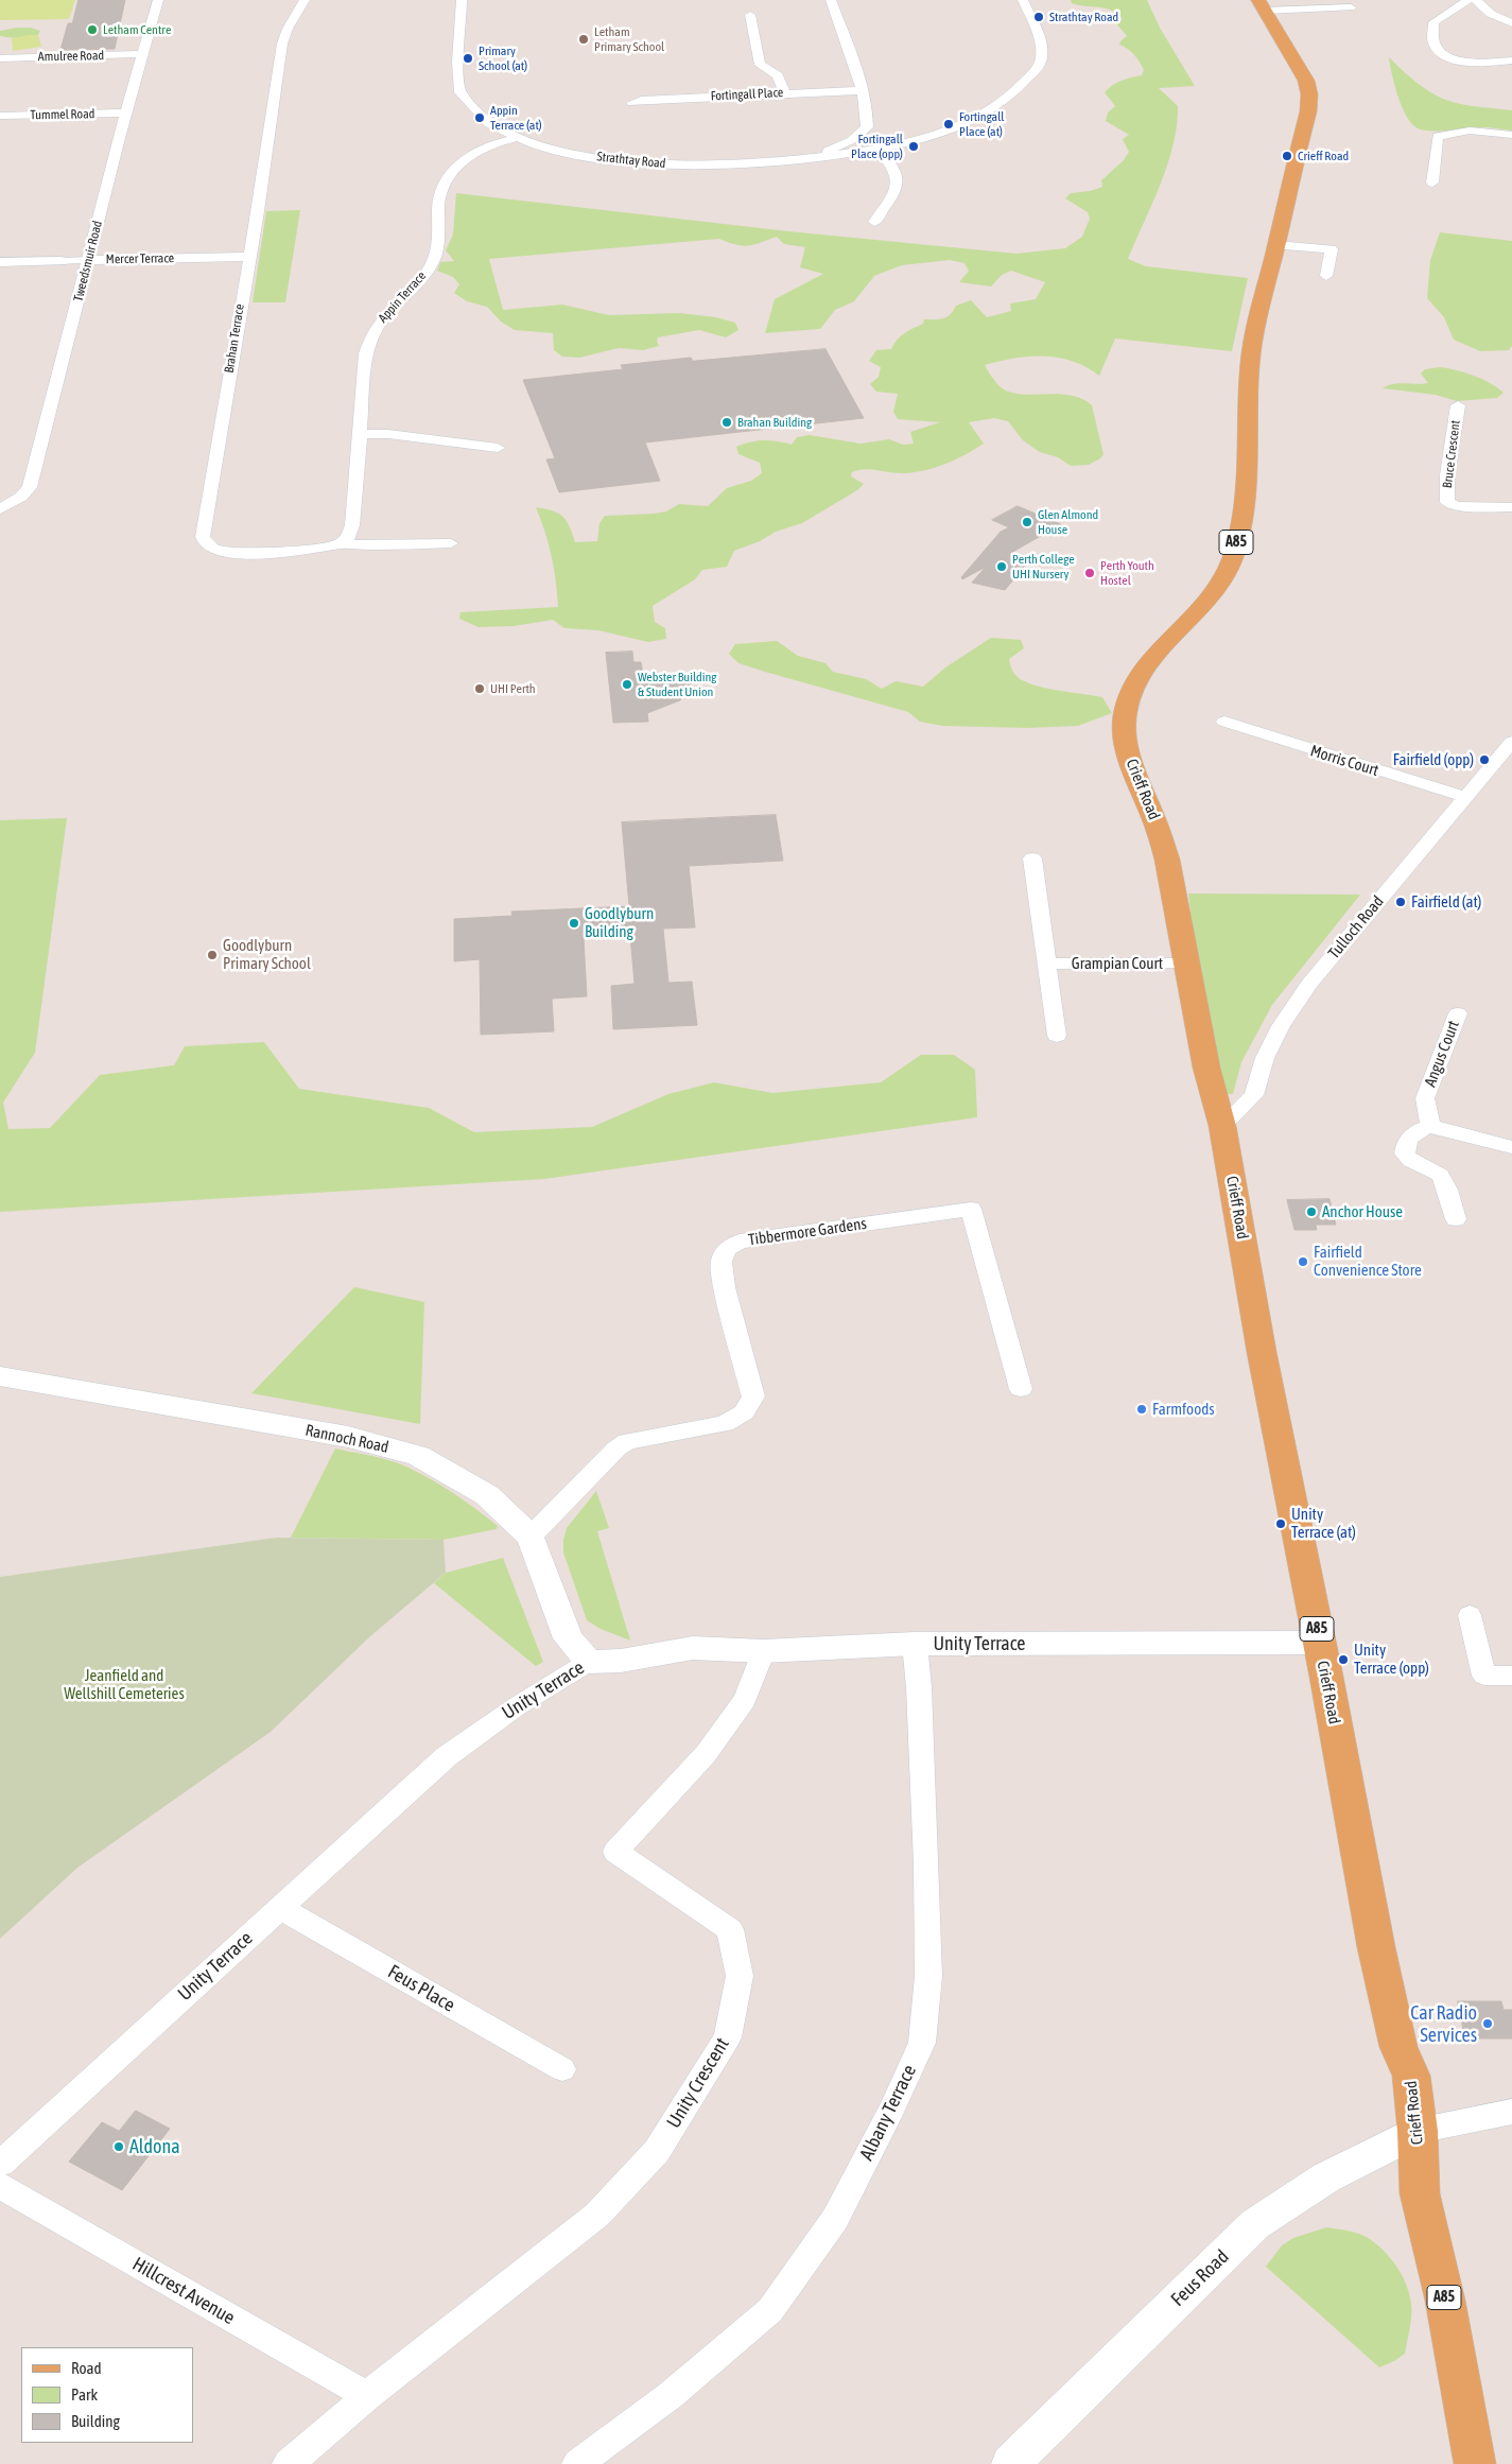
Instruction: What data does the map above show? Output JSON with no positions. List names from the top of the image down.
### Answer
{
  "streets": {
    "main road": ["A85", "Crieff Road"],
    "street": [
      "Amulree Road",
      "Fortingall Place",
      "Tummel Road",
      "Strathtay Road",
      "Mercer Terrace",
      "Tweedsmuir Road",
      "Appin Terrace",
      "Brahan Terrace",
      "Bruce Crescent",
      "Morris Court",
      "Tulloch Road",
      "Grampian Court",
      "Angus Court",
      "Tibbermore Gardens",
      "Rannoch Road",
      "Unity Terrace",
      "Feus Place",
      "Unity Crescent",
      "Albany Terrace",
      "Feus Road",
      "Hillcrest Avenue"
    ]
  },
  "crossings": [
    ["Amulree Road", "Tweedsmuir Road"],
    ["Tummel Road", "Tweedsmuir Road"],
    ["Strathtay Road", "Appin Terrace"],
    ["Mercer Terrace", "Tweedsmuir Road"],
    ["Mercer Terrace", "Brahan Terrace"],
    ["Appin Terrace", "Brahan Terrace"],
    ["Morris Court", "Tulloch Road"],
    ["Crieff Road", "Tulloch Road"],
    ["Crieff Road", "Grampian Court"],
    ["Crieff Road", "Unity Terrace"],
    ["Crieff Road", "Feus Road"],
    ["Tibbermore Gardens", "Rannoch Road"],
    ["Rannoch Road", "Unity Terrace"],
    ["Unity Terrace", "Feus Place"],
    ["Unity Terrace", "Unity Crescent"],
    ["Unity Terrace", "Albany Terrace"],
    ["Unity Crescent", "Hillcrest Avenue"]
  ],
  "parks": ["Jeanfield and Wellshill Cemeteries"],
  "places": [
    "Strathtay Road",
    "Letham Centre",
    "Letham Primary School",
    "Primary School (at)",
    "Appin Terrace (at)",
    "Fortingall Place (at)",
    "Fortingall Place (opp)",
    "Crieff Road",
    "Brahan Building",
    "Glen Almond House",
    "Perth College UHI Nursery",
    "Perth Youth Hostel",
    "Webster Building & Student Union",
    "UHI Perth",
    "Fairfield (opp)",
    "Fairfield (at)",
    "Goodlyburn Building",
    "Goodlyburn Primary School",
    "Anchor House",
    "Fairfield Convenience Store",
    "Farmfoods",
    "Unity Terrace (at)",
    "Unity Terrace (opp)",
    "Car Radio Services",
    "Aldona"
  ],
  "legend": ["Road", "Park", "Building"]
}
